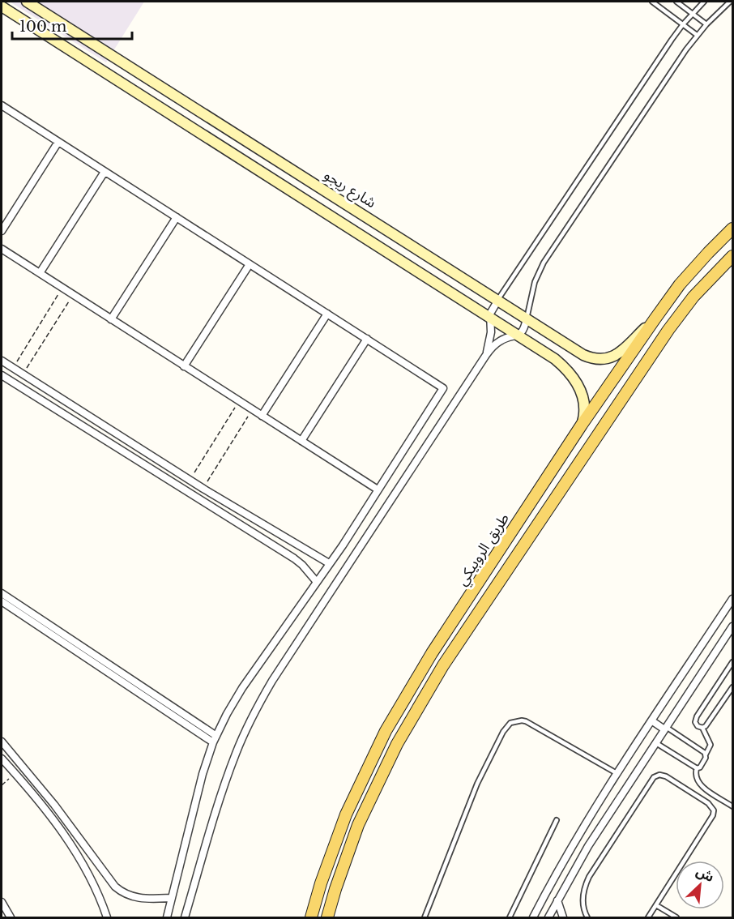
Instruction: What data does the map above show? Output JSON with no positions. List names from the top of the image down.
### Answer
{
  "streets": {
    "main road": ["شارع ريجو", "طريق الروبيكي"]
  },
  "crossings": [
    ["شارع ريجو", "طريق الروبيكي"]
  ],
  "scale_bar": "100 m",
  "north": "top right"
}
